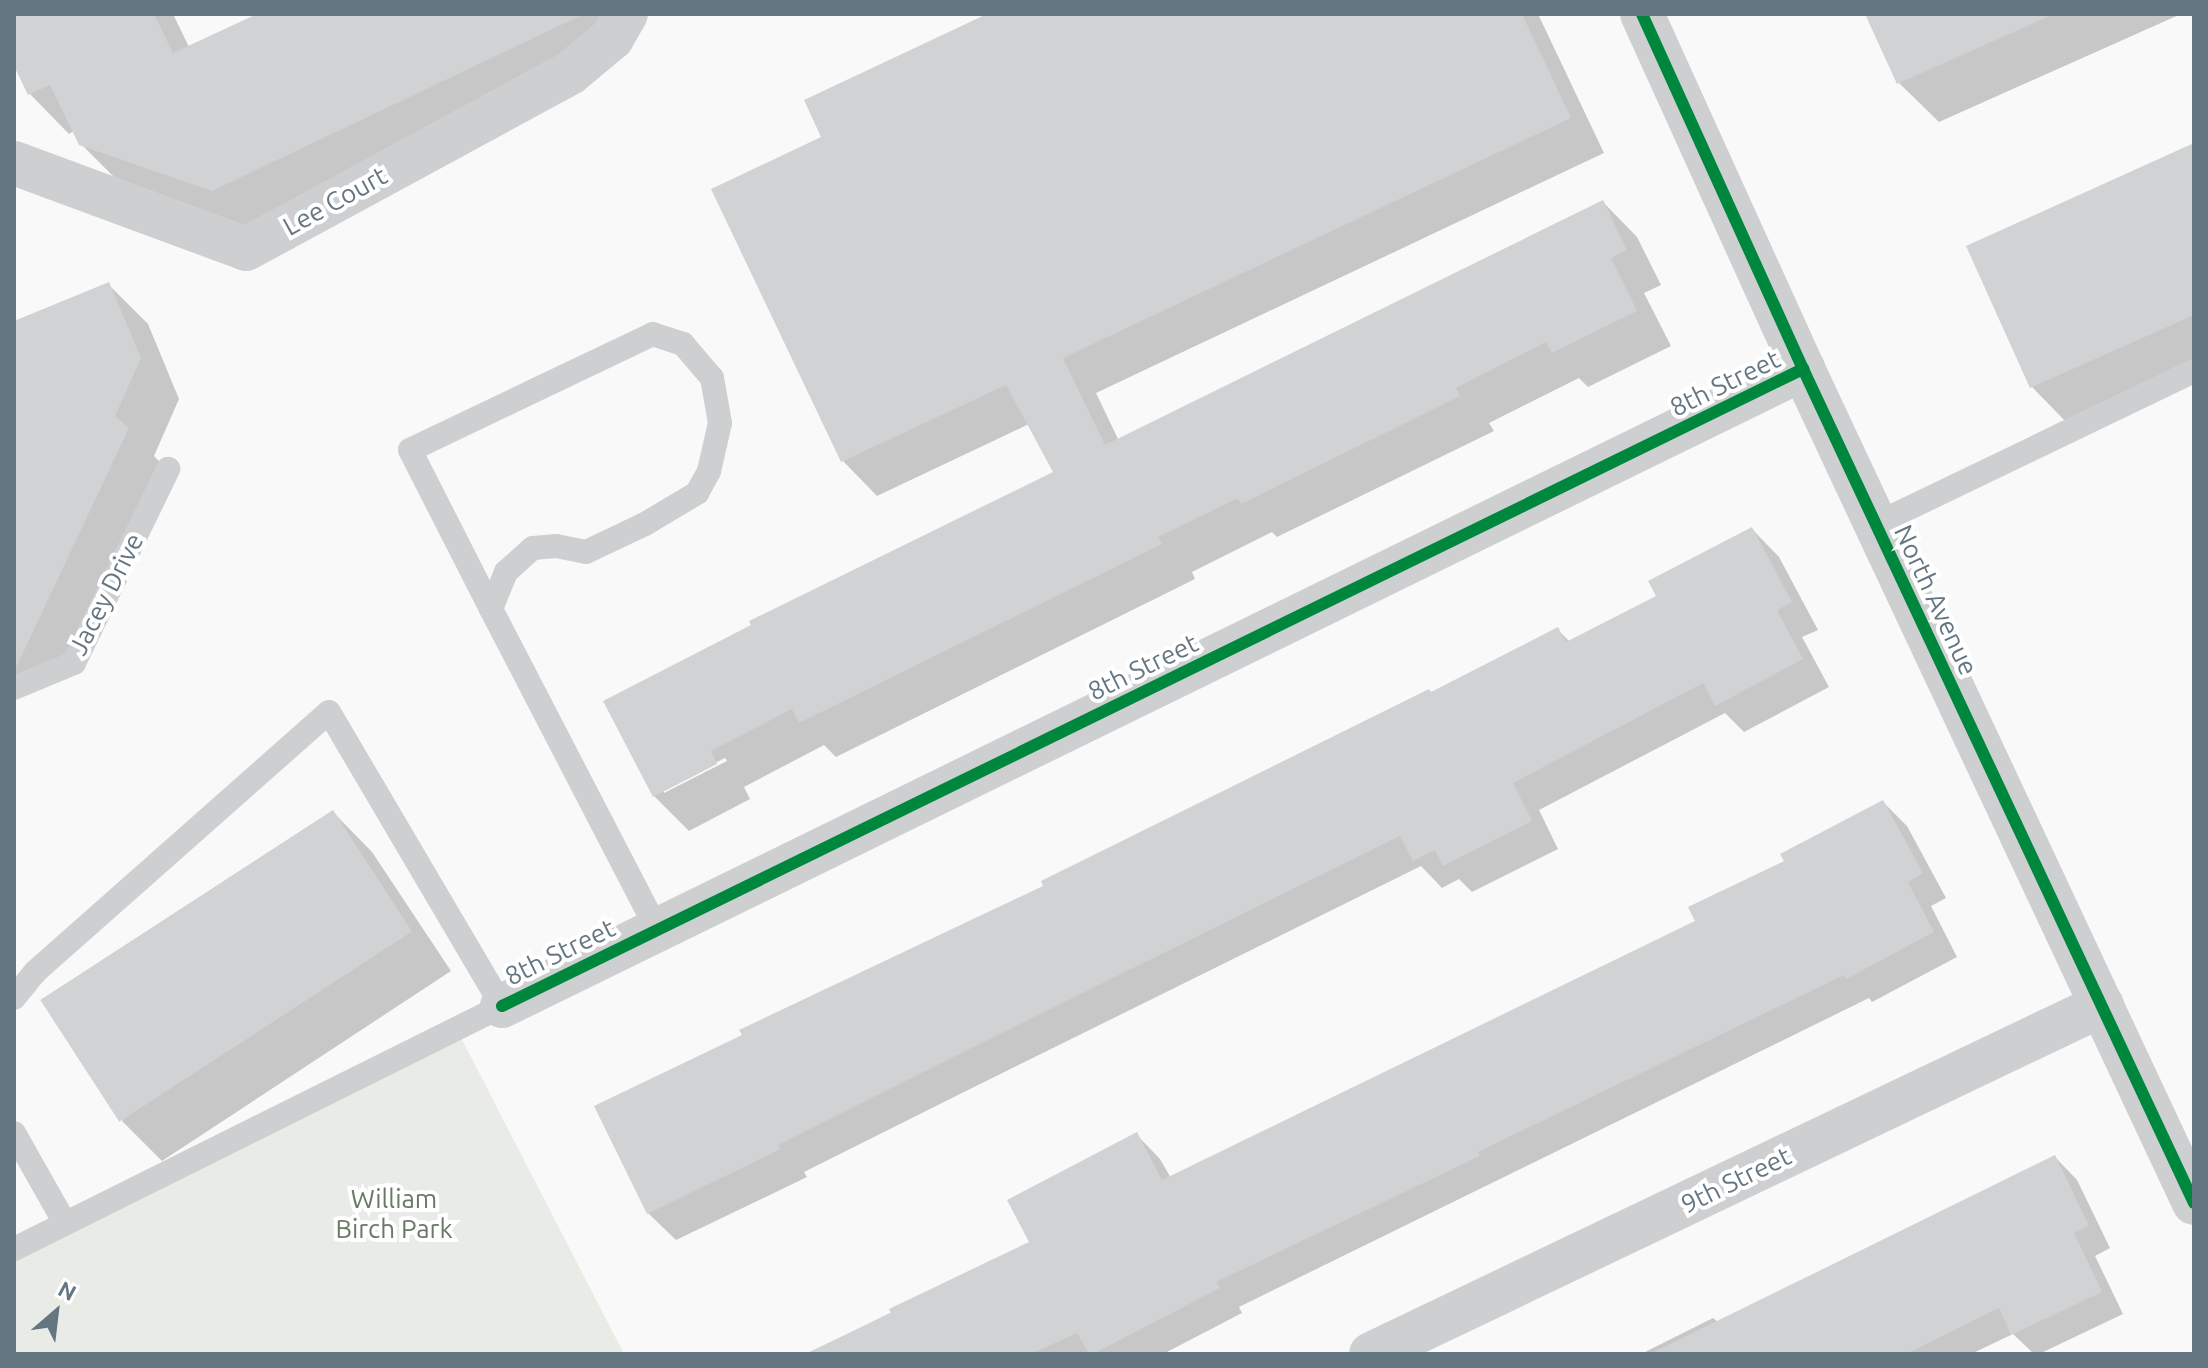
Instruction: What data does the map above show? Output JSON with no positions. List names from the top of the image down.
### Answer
{
  "streets": {
    "street": [
      "Lee Court",
      "8th Street",
      "North Avenue",
      "9th Street"
    ],
    "lane": ["Jacey Drive"]
  },
  "crossings": [
    ["8th Street", "North Avenue"],
    ["North Avenue", "9th Street"]
  ],
  "parks": ["William Birch Park"],
  "north": "top right"
}
